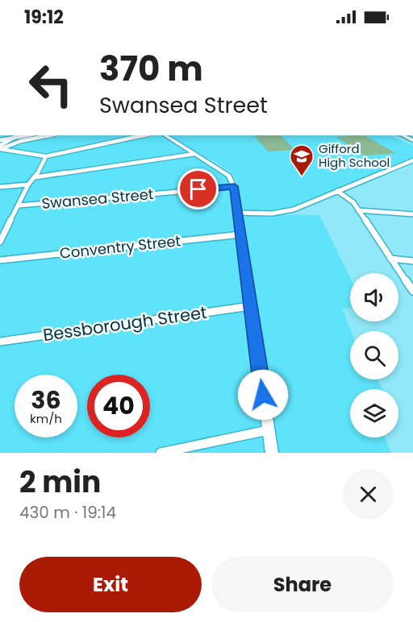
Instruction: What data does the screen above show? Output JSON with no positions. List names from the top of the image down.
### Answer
{
  "streets": {
    "street": ["Swansea Street", "Conventry Street", "Bessborough Street"]
  },
  "places": {
    "school or university": ["Gifford High School"]
  },
  "page": {
    "status": "19:12",
    "turn": ["370 m", "Swansea Street"],
    "speed": "36 km/h",
    "limit": "40",
    "heading": ["2 min", "430 m · 19:14"],
    "buttons": ["Exit", "Share"]
  }
}
